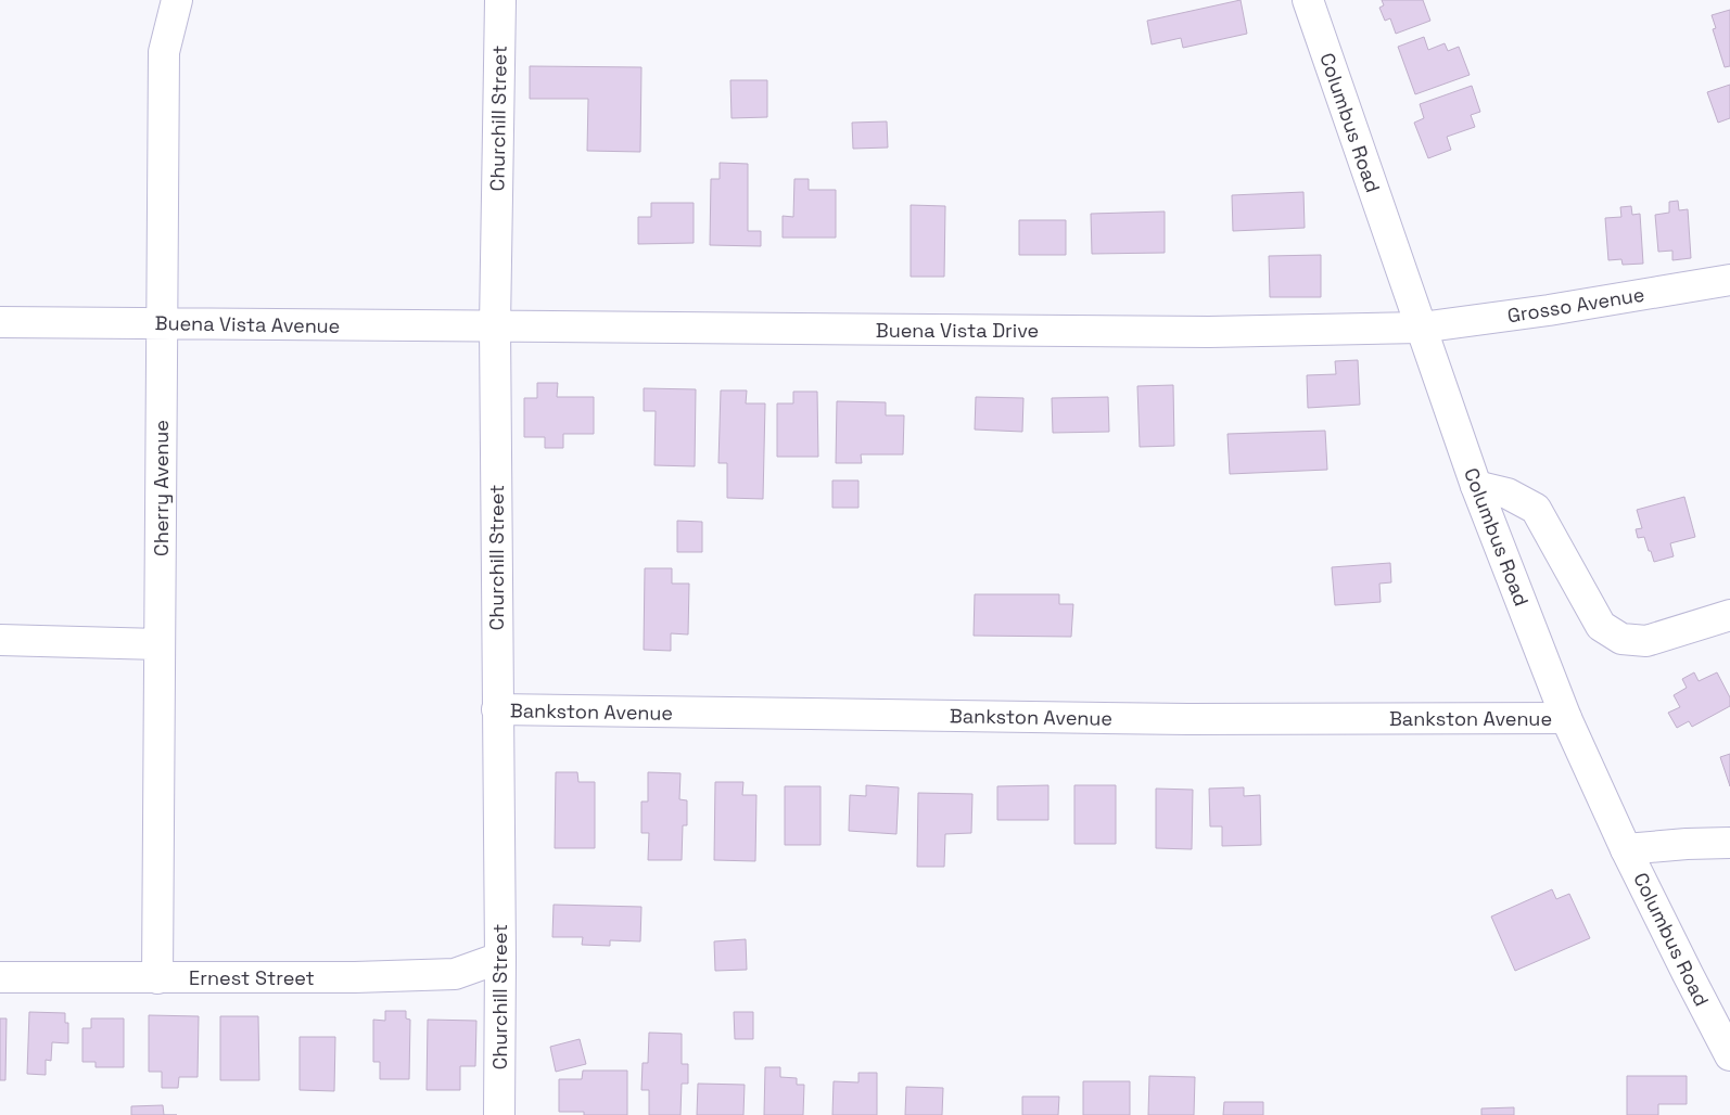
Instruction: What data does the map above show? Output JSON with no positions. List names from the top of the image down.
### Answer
{
  "streets": {
    "street": [
      "Churchill Street",
      "Columbus Road",
      "Grosso Avenue",
      "Buena Vista Avenue",
      "Buena Vista Drive",
      "Cherry Avenue",
      "Bankston Avenue",
      "Ernest Street"
    ]
  },
  "crossings": [
    ["Churchill Street", "Buena Vista Avenue"],
    ["Churchill Street", "Buena Vista Drive"],
    ["Churchill Street", "Bankston Avenue"],
    ["Churchill Street", "Ernest Street"],
    ["Columbus Road", "Grosso Avenue"],
    ["Columbus Road", "Buena Vista Drive"],
    ["Columbus Road", "Bankston Avenue"],
    ["Grosso Avenue", "Buena Vista Drive"],
    ["Buena Vista Avenue", "Buena Vista Drive"],
    ["Buena Vista Avenue", "Cherry Avenue"],
    ["Cherry Avenue", "Ernest Street"]
  ]
}
